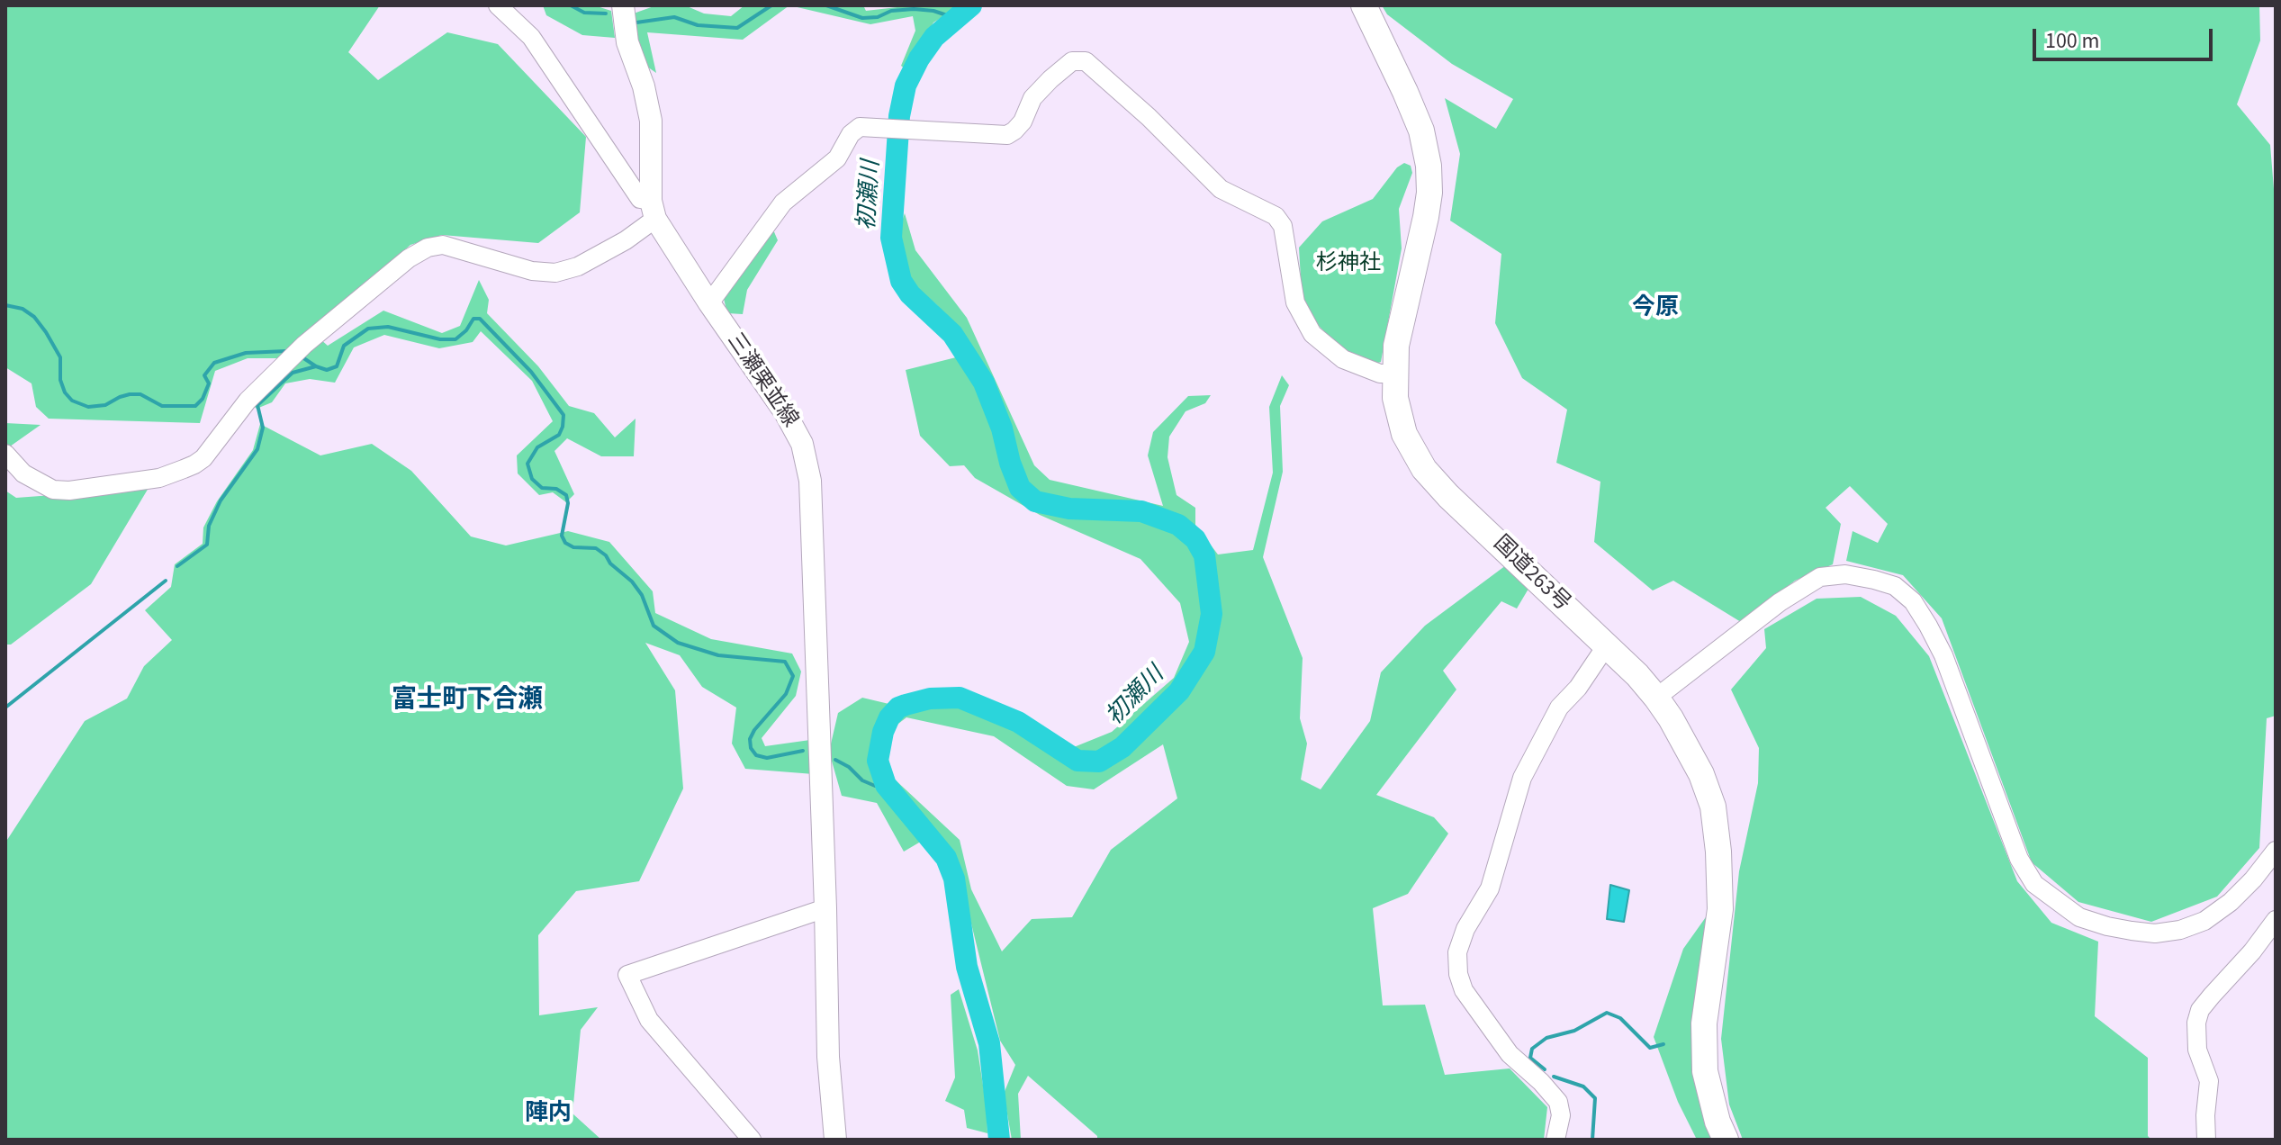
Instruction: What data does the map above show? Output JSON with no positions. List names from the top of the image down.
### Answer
{
  "streets": {
    "highway": ["国道263号"],
    "main road": ["三瀬栗並線"]
  },
  "districts": ["今原", "富士町下合瀬", "陣内"],
  "water": ["初瀬川"],
  "parks": ["杉神社"],
  "scale_bar": "100 m"
}
